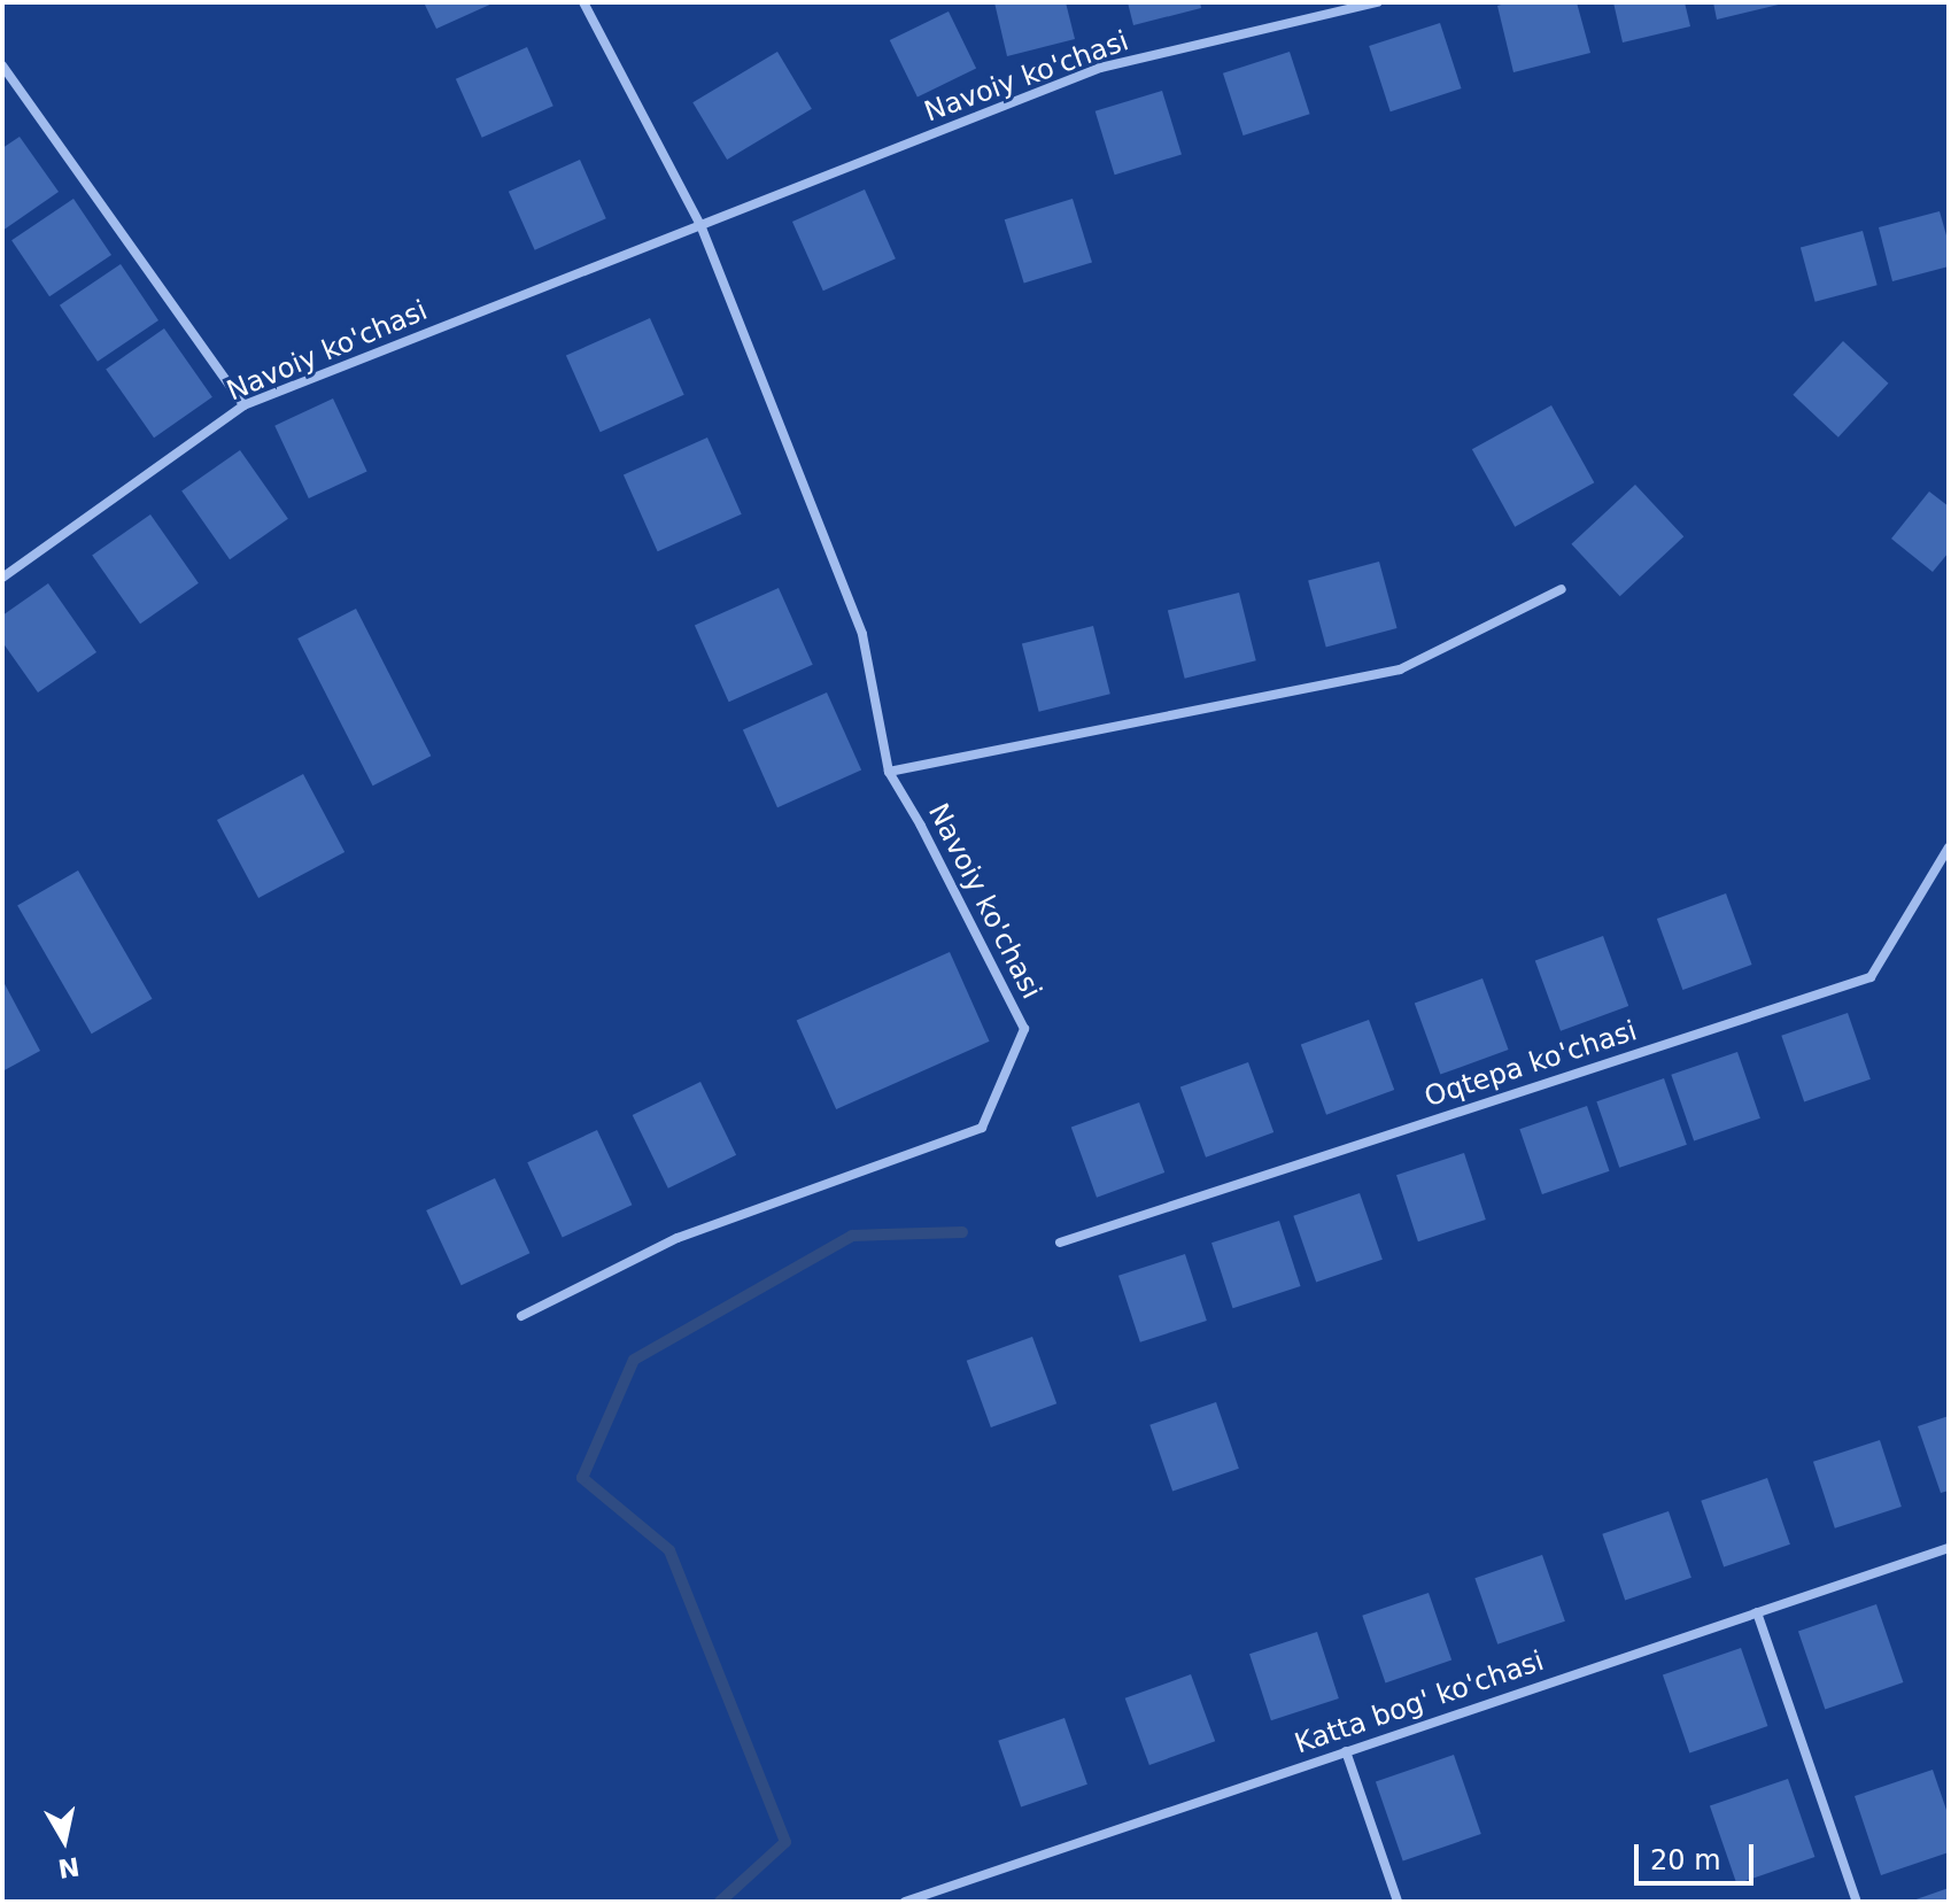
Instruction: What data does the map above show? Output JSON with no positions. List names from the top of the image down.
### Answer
{
  "streets": {
    "street": ["Navoiy ko'chasi", "Oqtepa ko'chasi", "Katta bog' ko'chasi"]
  },
  "scale_bar": "20 m",
  "north": "bottom"
}
